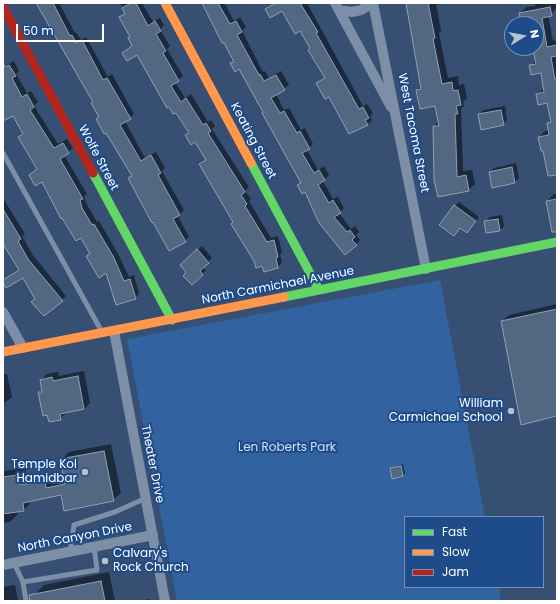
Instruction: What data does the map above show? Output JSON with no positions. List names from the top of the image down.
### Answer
{
  "streets": {
    "street": [
      "West Tacoma Street",
      "Keating Street",
      "Wolfe Street",
      "North Carmichael Avenue",
      "Theater Drive",
      "North Canyon Drive"
    ]
  },
  "crossings": [
    ["West Tacoma Street", "North Carmichael Avenue"],
    ["Keating Street", "North Carmichael Avenue"],
    ["Wolfe Street", "North Carmichael Avenue"],
    ["North Carmichael Avenue", "Theater Drive"],
    ["Theater Drive", "North Canyon Drive"]
  ],
  "parks": ["Len Roberts Park"],
  "places": ["William Carmichael School", "Temple Kol Hamidbar", "Calvary's Rock Church"],
  "legend": ["Fast", "Slow", "Jam"],
  "scale_bar": "50 m",
  "north": "right"
}
